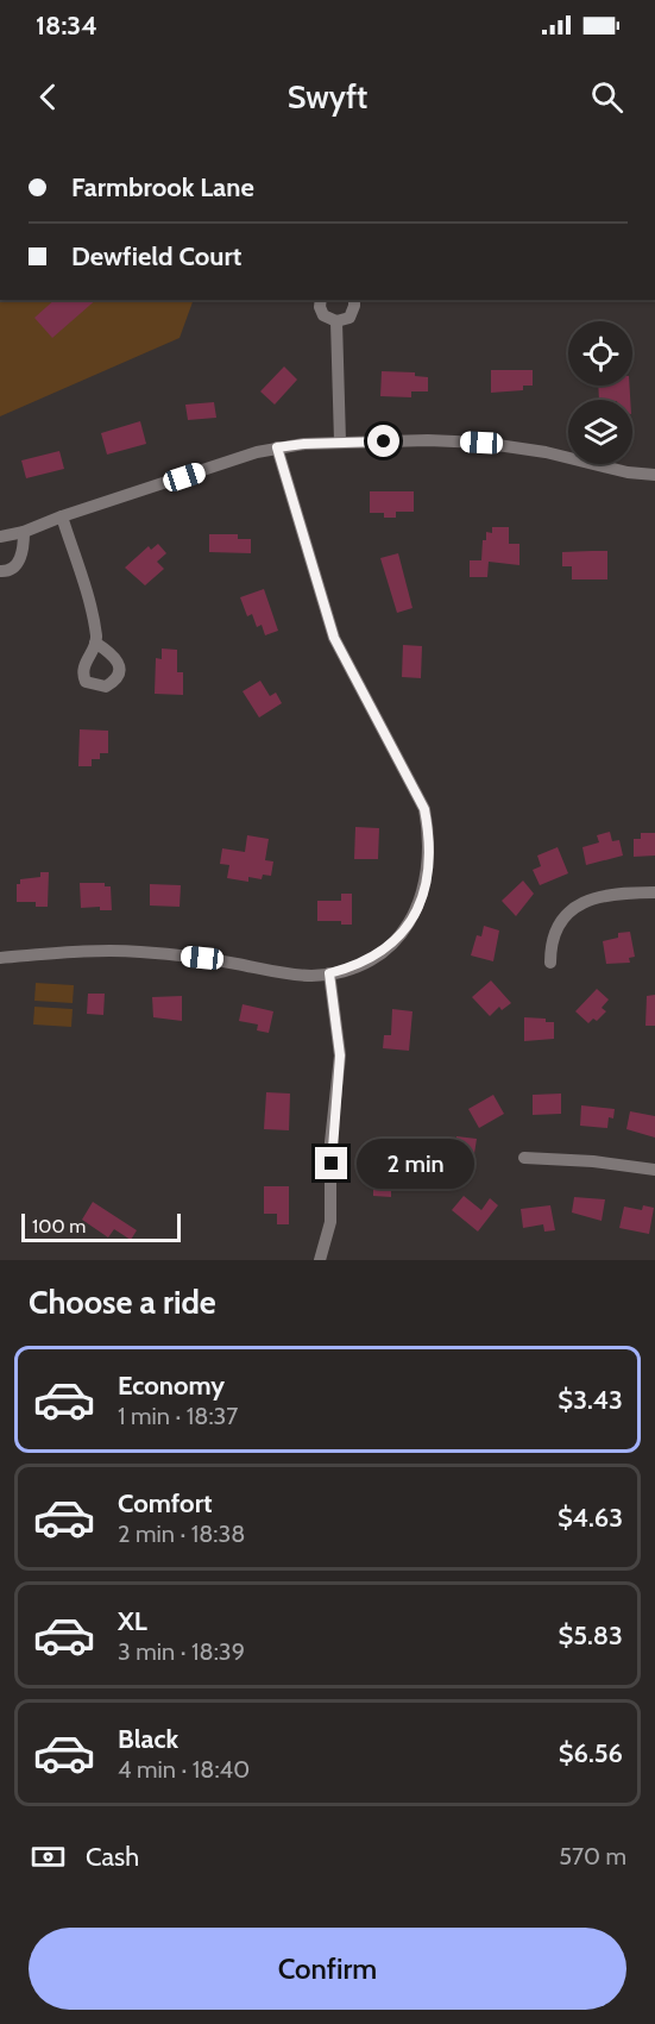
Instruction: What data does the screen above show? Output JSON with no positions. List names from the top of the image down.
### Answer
{
  "scale_bar": "100 m",
  "page": {
    "status": "18:34",
    "header": "Swyft",
    "banner": ["Farmbrook Lane", "Dewfield Court"],
    "bubble": "2 min",
    "scale": "100 m",
    "heading": "Choose a ride",
    "list": [
      {
        "name": "Economy",
        "note": "1 min · 18:37",
        "value": "$3.43"
      },
      {
        "name": "Comfort",
        "note": "2 min · 18:38",
        "value": "$4.63"
      },
      {
        "name": "XL",
        "note": "3 min · 18:39",
        "value": "$5.83"
      },
      {
        "name": "Black",
        "note": "4 min · 18:40",
        "value": "$6.56"
      }
    ],
    "pay": ["Cash", "570 m"],
    "buttons": "Confirm"
  }
}
